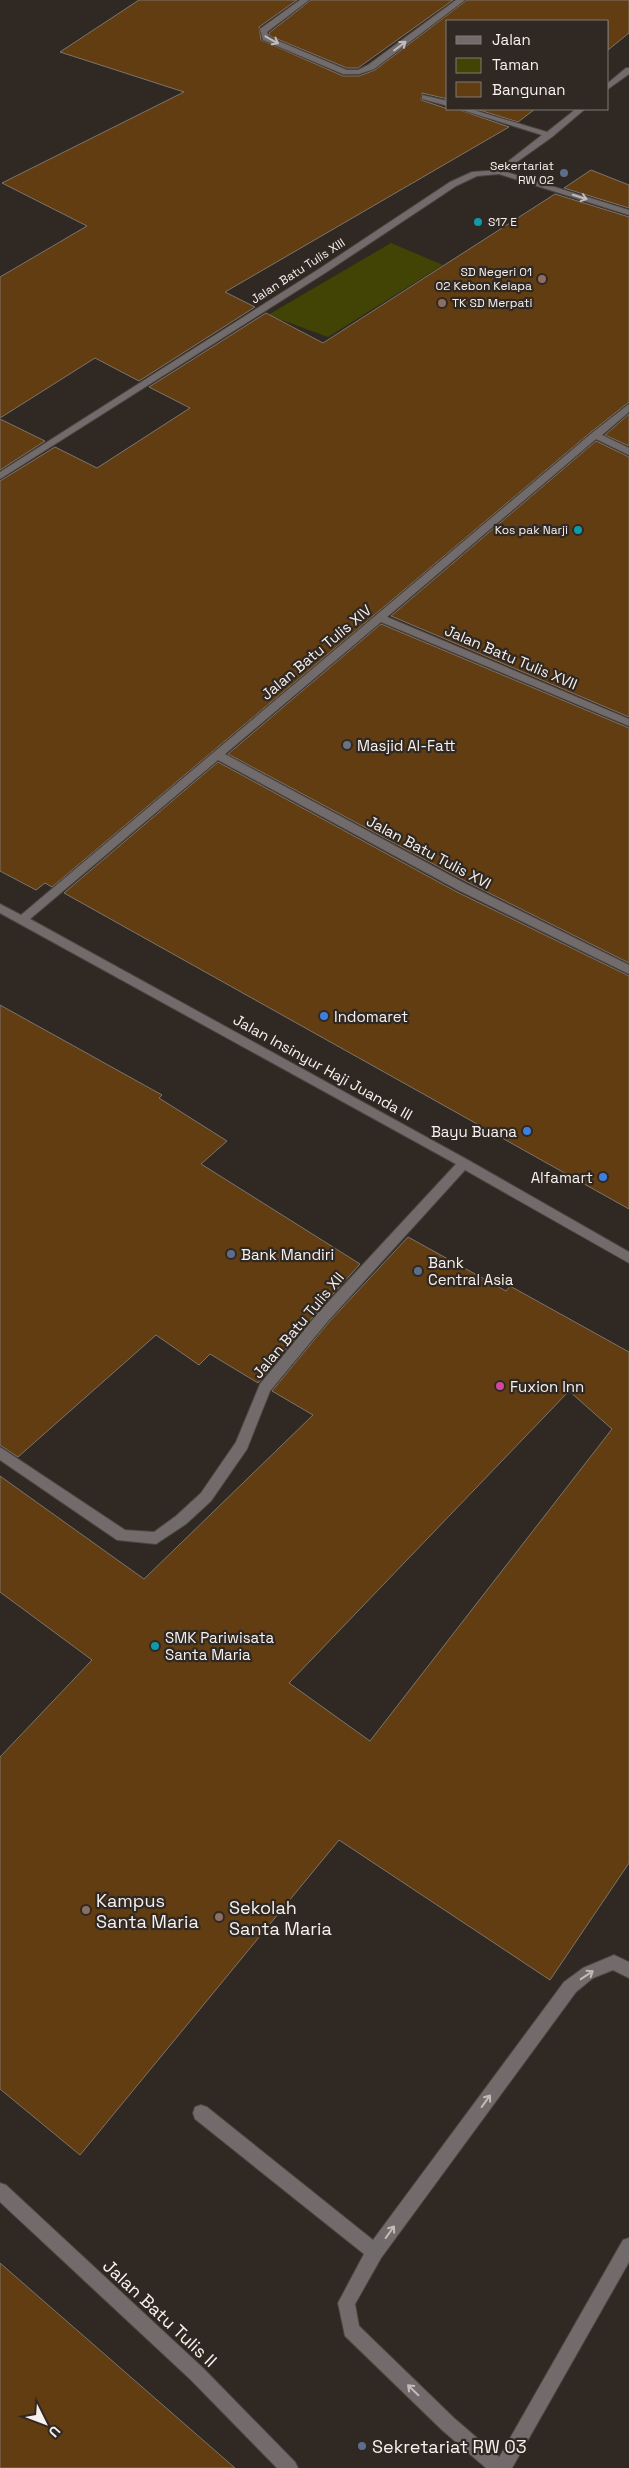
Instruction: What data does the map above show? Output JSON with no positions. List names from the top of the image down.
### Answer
{
  "streets": {
    "street": [
      "Jalan Batu Tulis XIII",
      "Jalan Batu Tulis XIV",
      "Jalan Batu Tulis XVII",
      "Jalan Batu Tulis XVI",
      "Jalan Insinyur Haji Juanda III",
      "Jalan Batu Tulis XII",
      "Jalan Batu Tulis II"
    ]
  },
  "crossings": [
    ["Jalan Batu Tulis XIV", "Jalan Batu Tulis XVII"],
    ["Jalan Batu Tulis XIV", "Jalan Batu Tulis XVI"],
    ["Jalan Batu Tulis XIV", "Jalan Insinyur Haji Juanda III"],
    ["Jalan Insinyur Haji Juanda III", "Jalan Batu Tulis XII"]
  ],
  "places": [
    "Sekertariat RW 02",
    "S17 E",
    "SD Negeri 01 02 Kebon Kelapa",
    "TK SD Merpati",
    "Kos pak Narji",
    "Masjid Al-Fatt",
    "Indomaret",
    "Bayu Buana",
    "Alfamart",
    "Bank Mandiri",
    "Bank Central Asia",
    "Fuxion Inn",
    "SMK Pariwisata Santa Maria",
    "Kampus Santa Maria",
    "Sekolah Santa Maria",
    "Sekretariat RW 03"
  ],
  "legend": ["Jalan", "Taman", "Bangunan"],
  "north": "bottom right"
}
